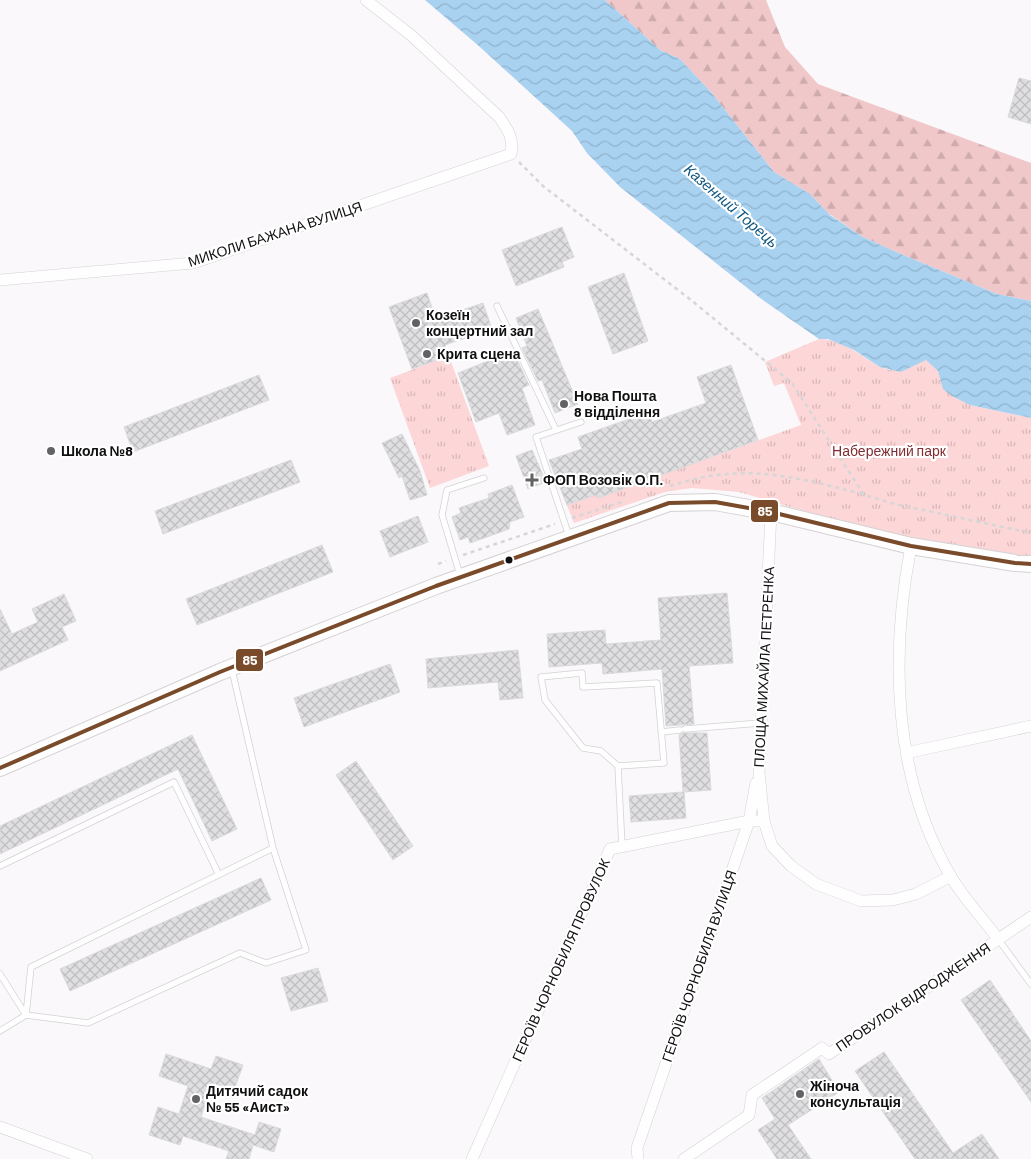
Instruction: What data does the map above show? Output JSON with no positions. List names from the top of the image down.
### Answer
{
  "streets": {
    "street": [
      "МИКОЛИ БАЖАНА ВУЛИЦЯ",
      "ПЛОЩА МИХАЙЛА ПЕТРЕНКА",
      "ГЕРОЇВ ЧОРНОБИЛЯ ПРОВУЛОК",
      "ГЕРОЇВ ЧОРНОБИЛЯ ВУЛИЦЯ",
      "ПРОВУЛОК ВІДРОДЖЕННЯ"
    ]
  },
  "crossings": [
    ["ПЛОЩА МИХАЙЛА ПЕТРЕНКА", "ГЕРОЇВ ЧОРНОБИЛЯ ПРОВУЛОК"],
    ["ПЛОЩА МИХАЙЛА ПЕТРЕНКА", "ГЕРОЇВ ЧОРНОБИЛЯ ВУЛИЦЯ"],
    ["ГЕРОЇВ ЧОРНОБИЛЯ ПРОВУЛОК", "ГЕРОЇВ ЧОРНОБИЛЯ ВУЛИЦЯ"]
  ],
  "water": ["Казенний Торець"],
  "parks": ["Набережний парк"],
  "places": {
    "other": [
      "Козеїн концертний зал",
      "Крита сцена",
      "Нова Пошта 8 відділення",
      "Школа №8",
      "Жіноча консультація",
      "Дитячий садок № 55 «Аист»"
    ],
    "health": ["ФОП Возовік О.П."]
  },
  "lines": ["transit line 85"]
}
